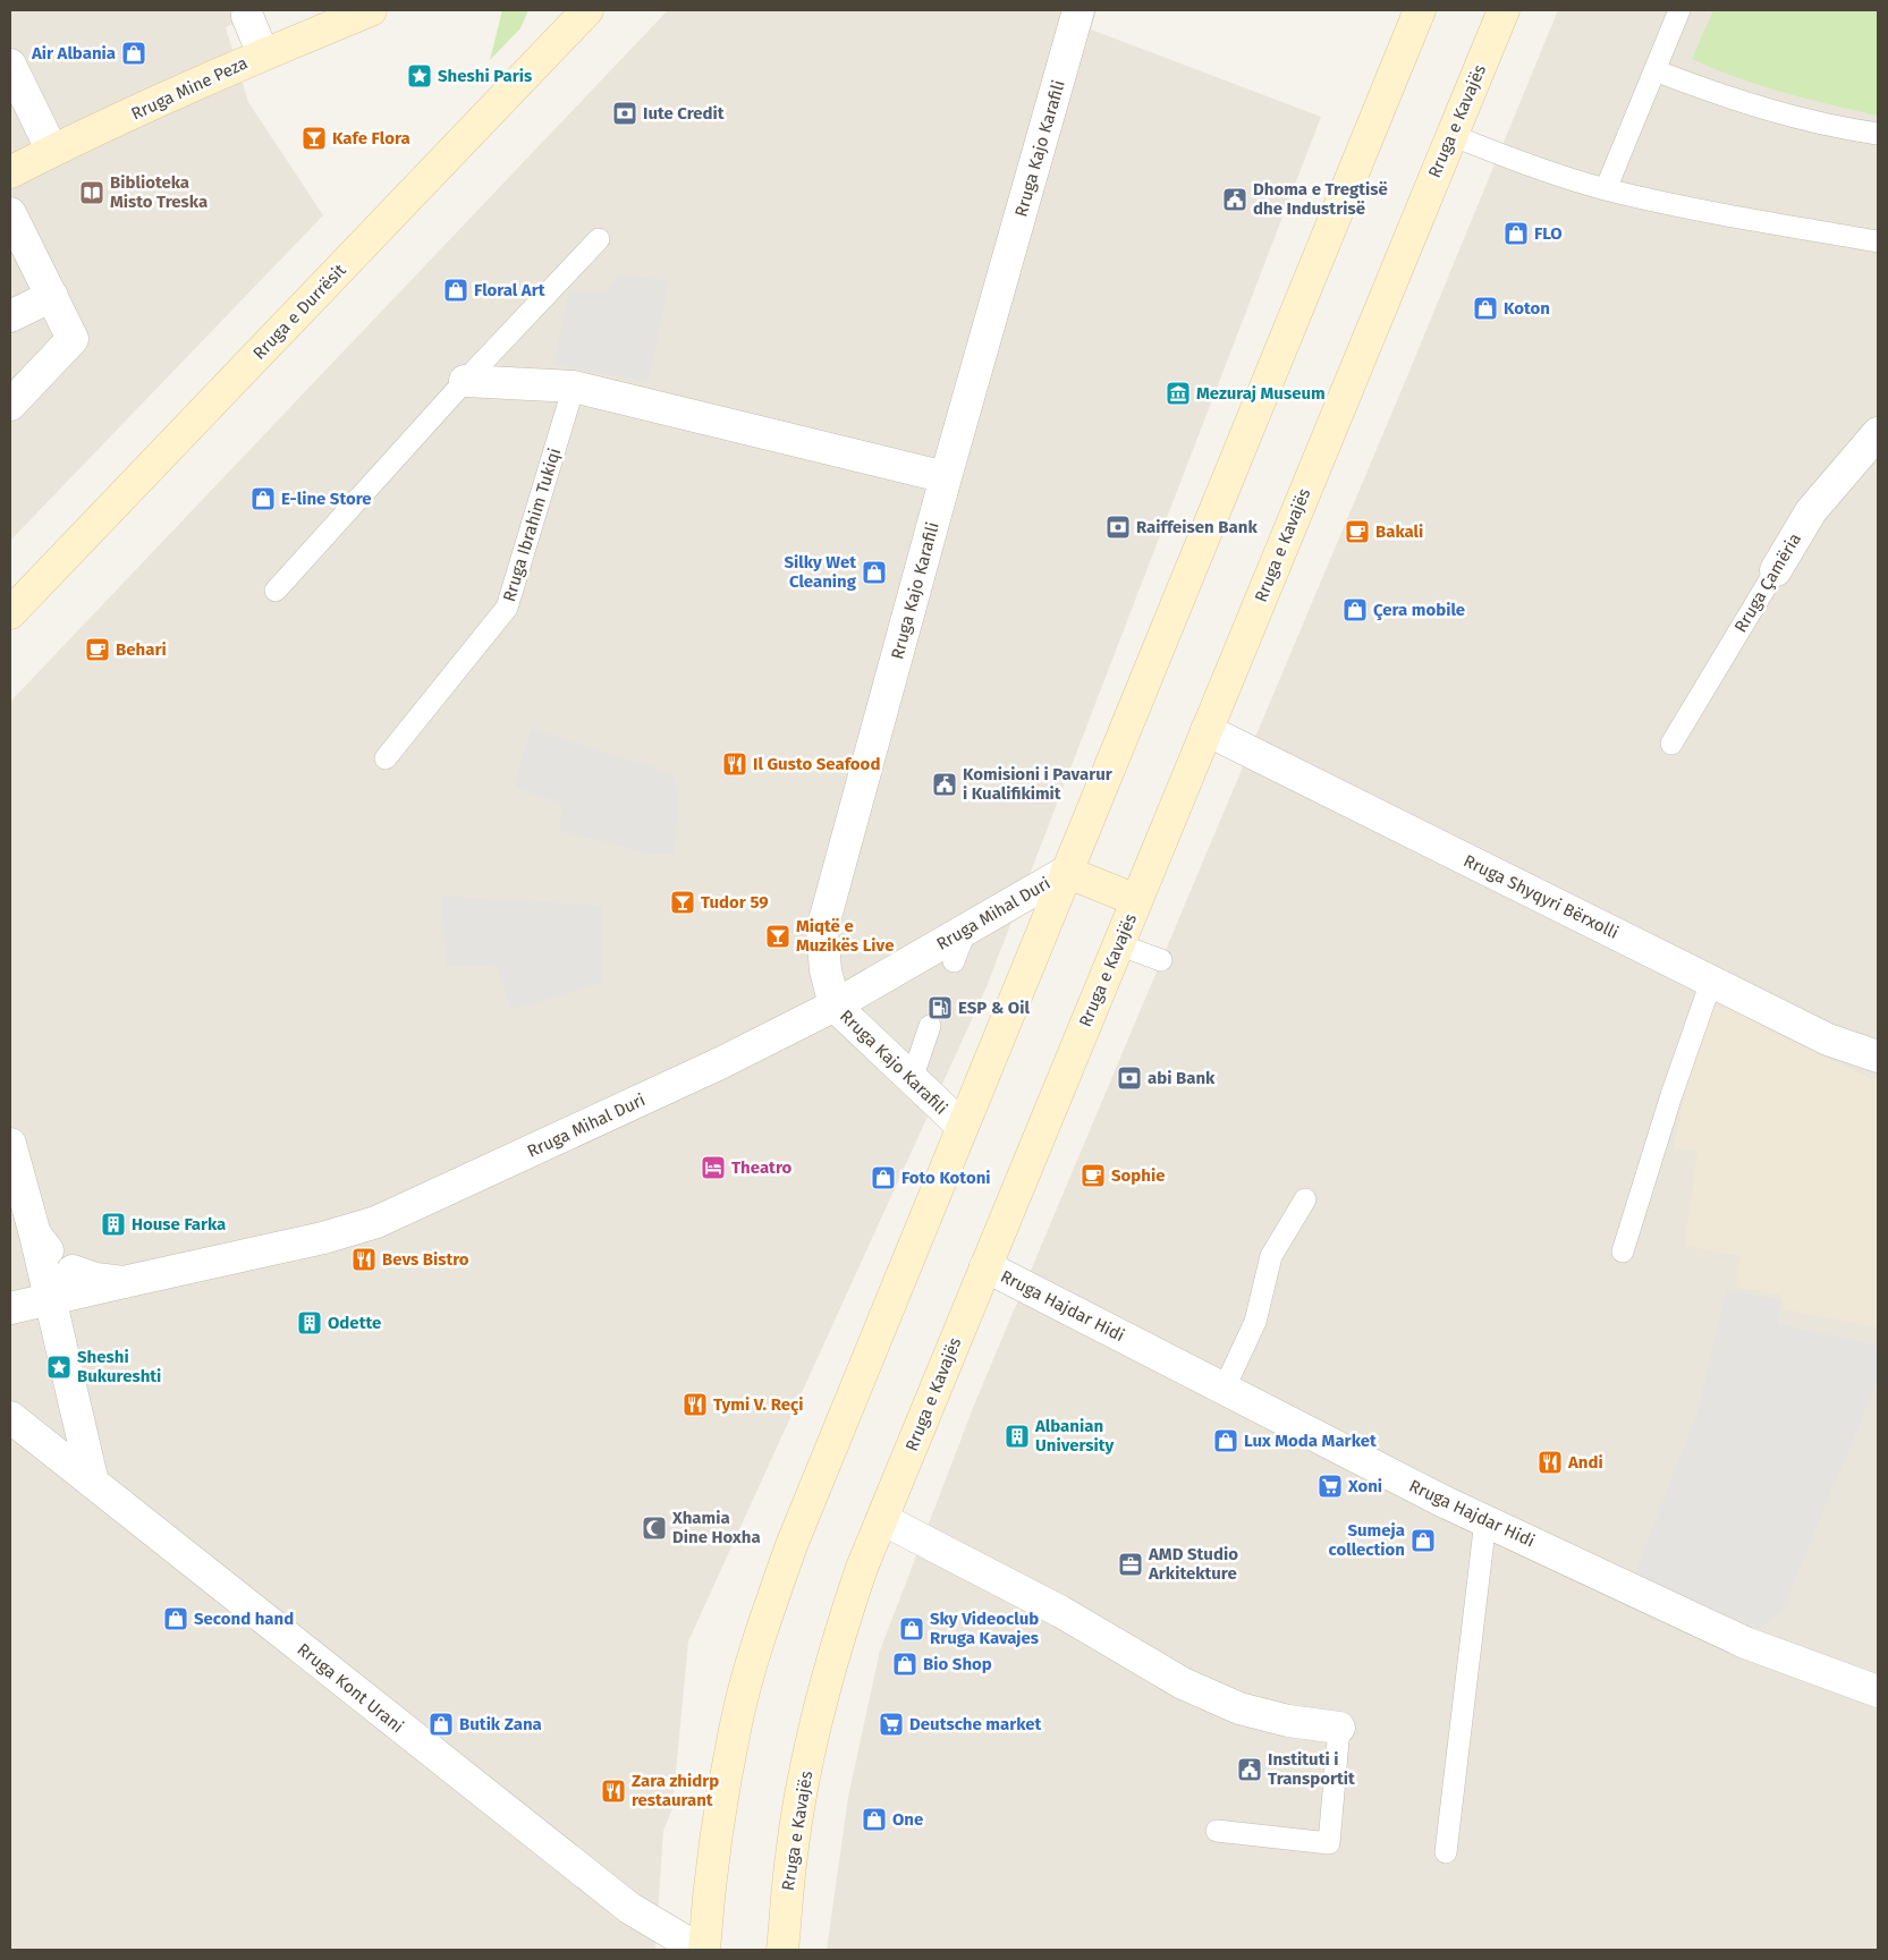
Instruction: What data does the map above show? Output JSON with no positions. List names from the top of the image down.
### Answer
{
  "streets": {
    "main road": ["Rruga Mine Peza", "Rruga e Kavajës", "Rruga e Durrësit"],
    "street": [
      "Rruga Kajo Karafili",
      "Rruga Çamëria",
      "Rruga Shyqyri Bërxolli",
      "Rruga Mihal Duri",
      "Rruga Hajdar Hidi",
      "Rruga Kont Urani"
    ],
    "lane": ["Rruga Ibrahim Tukiqi"]
  },
  "crossings": [
    ["Rruga e Kavajës", "Rruga Shyqyri Bërxolli"],
    ["Rruga e Kavajës", "Rruga Hajdar Hidi"],
    ["Rruga Kajo Karafili", "Rruga Mihal Duri"]
  ],
  "places": {
    "shop": [
      "Air Albania",
      "FLO",
      "Floral Art",
      "Koton",
      "E-line Store",
      "Silky Wet Cleaning",
      "Çera mobile",
      "Foto Kotoni",
      "Lux Moda Market",
      "Sumeja collection",
      "Second hand",
      "Sky Videoclub Rruga Kavajes",
      "Bio Shop",
      "Butik Zana",
      "One"
    ],
    "place": ["Sheshi Paris", "Sheshi Bukureshti"],
    "bank": ["Iute Credit", "Raiffeisen Bank", "abi Bank"],
    "bar": ["Kafe Flora", "Tudor 59", "Miqtë e Muzikës Live"],
    "library": ["Biblioteka Misto Treska"],
    "public building": ["Dhoma e Tregtisë dhe Industrisë", "Komisioni i Pavarur i Kualifikimit", "Instituti i Transportit"],
    "museum": ["Mezuraj Museum"],
    "cafe": ["Bakali", "Behari", "Sophie"],
    "restaurant": [
      "Il Gusto Seafood",
      "Bevs Bistro",
      "Tymi V. Reçi",
      "Andi",
      "Zara zhidrp restaurant"
    ],
    "fuel station": ["ESP & Oil"],
    "hotel": ["Theatro"],
    "building": ["House Farka", "Odette", "Albanian University"],
    "supermarket": ["Xoni", "Deutsche market"],
    "mosque": ["Xhamia Dine Hoxha"],
    "office": ["AMD Studio Arkitekture"]
  }
}
